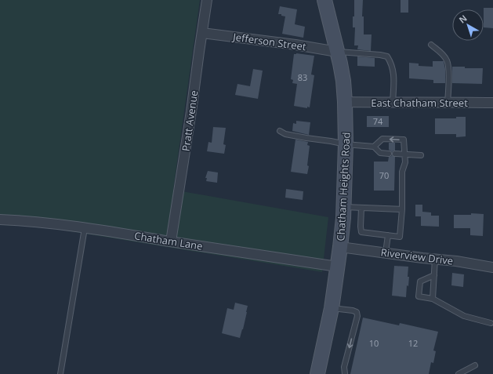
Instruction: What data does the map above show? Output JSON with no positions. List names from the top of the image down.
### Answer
{
  "streets": {
    "main road": ["Chatham Heights Road"],
    "street": [
      "Jefferson Street",
      "East Chatham Street",
      "Pratt Avenue",
      "Chatham Lane",
      "Riverview Drive"
    ]
  },
  "crossings": [
    ["Jefferson Street", "Pratt Avenue"],
    ["Jefferson Street", "Chatham Heights Road"],
    ["East Chatham Street", "Chatham Heights Road"],
    ["Pratt Avenue", "Chatham Lane"],
    ["Chatham Heights Road", "Chatham Lane"],
    ["Chatham Heights Road", "Riverview Drive"]
  ],
  "house_numbers": [
    "83",
    "74",
    "70",
    "10",
    "12"
  ],
  "north": "top left"
}
